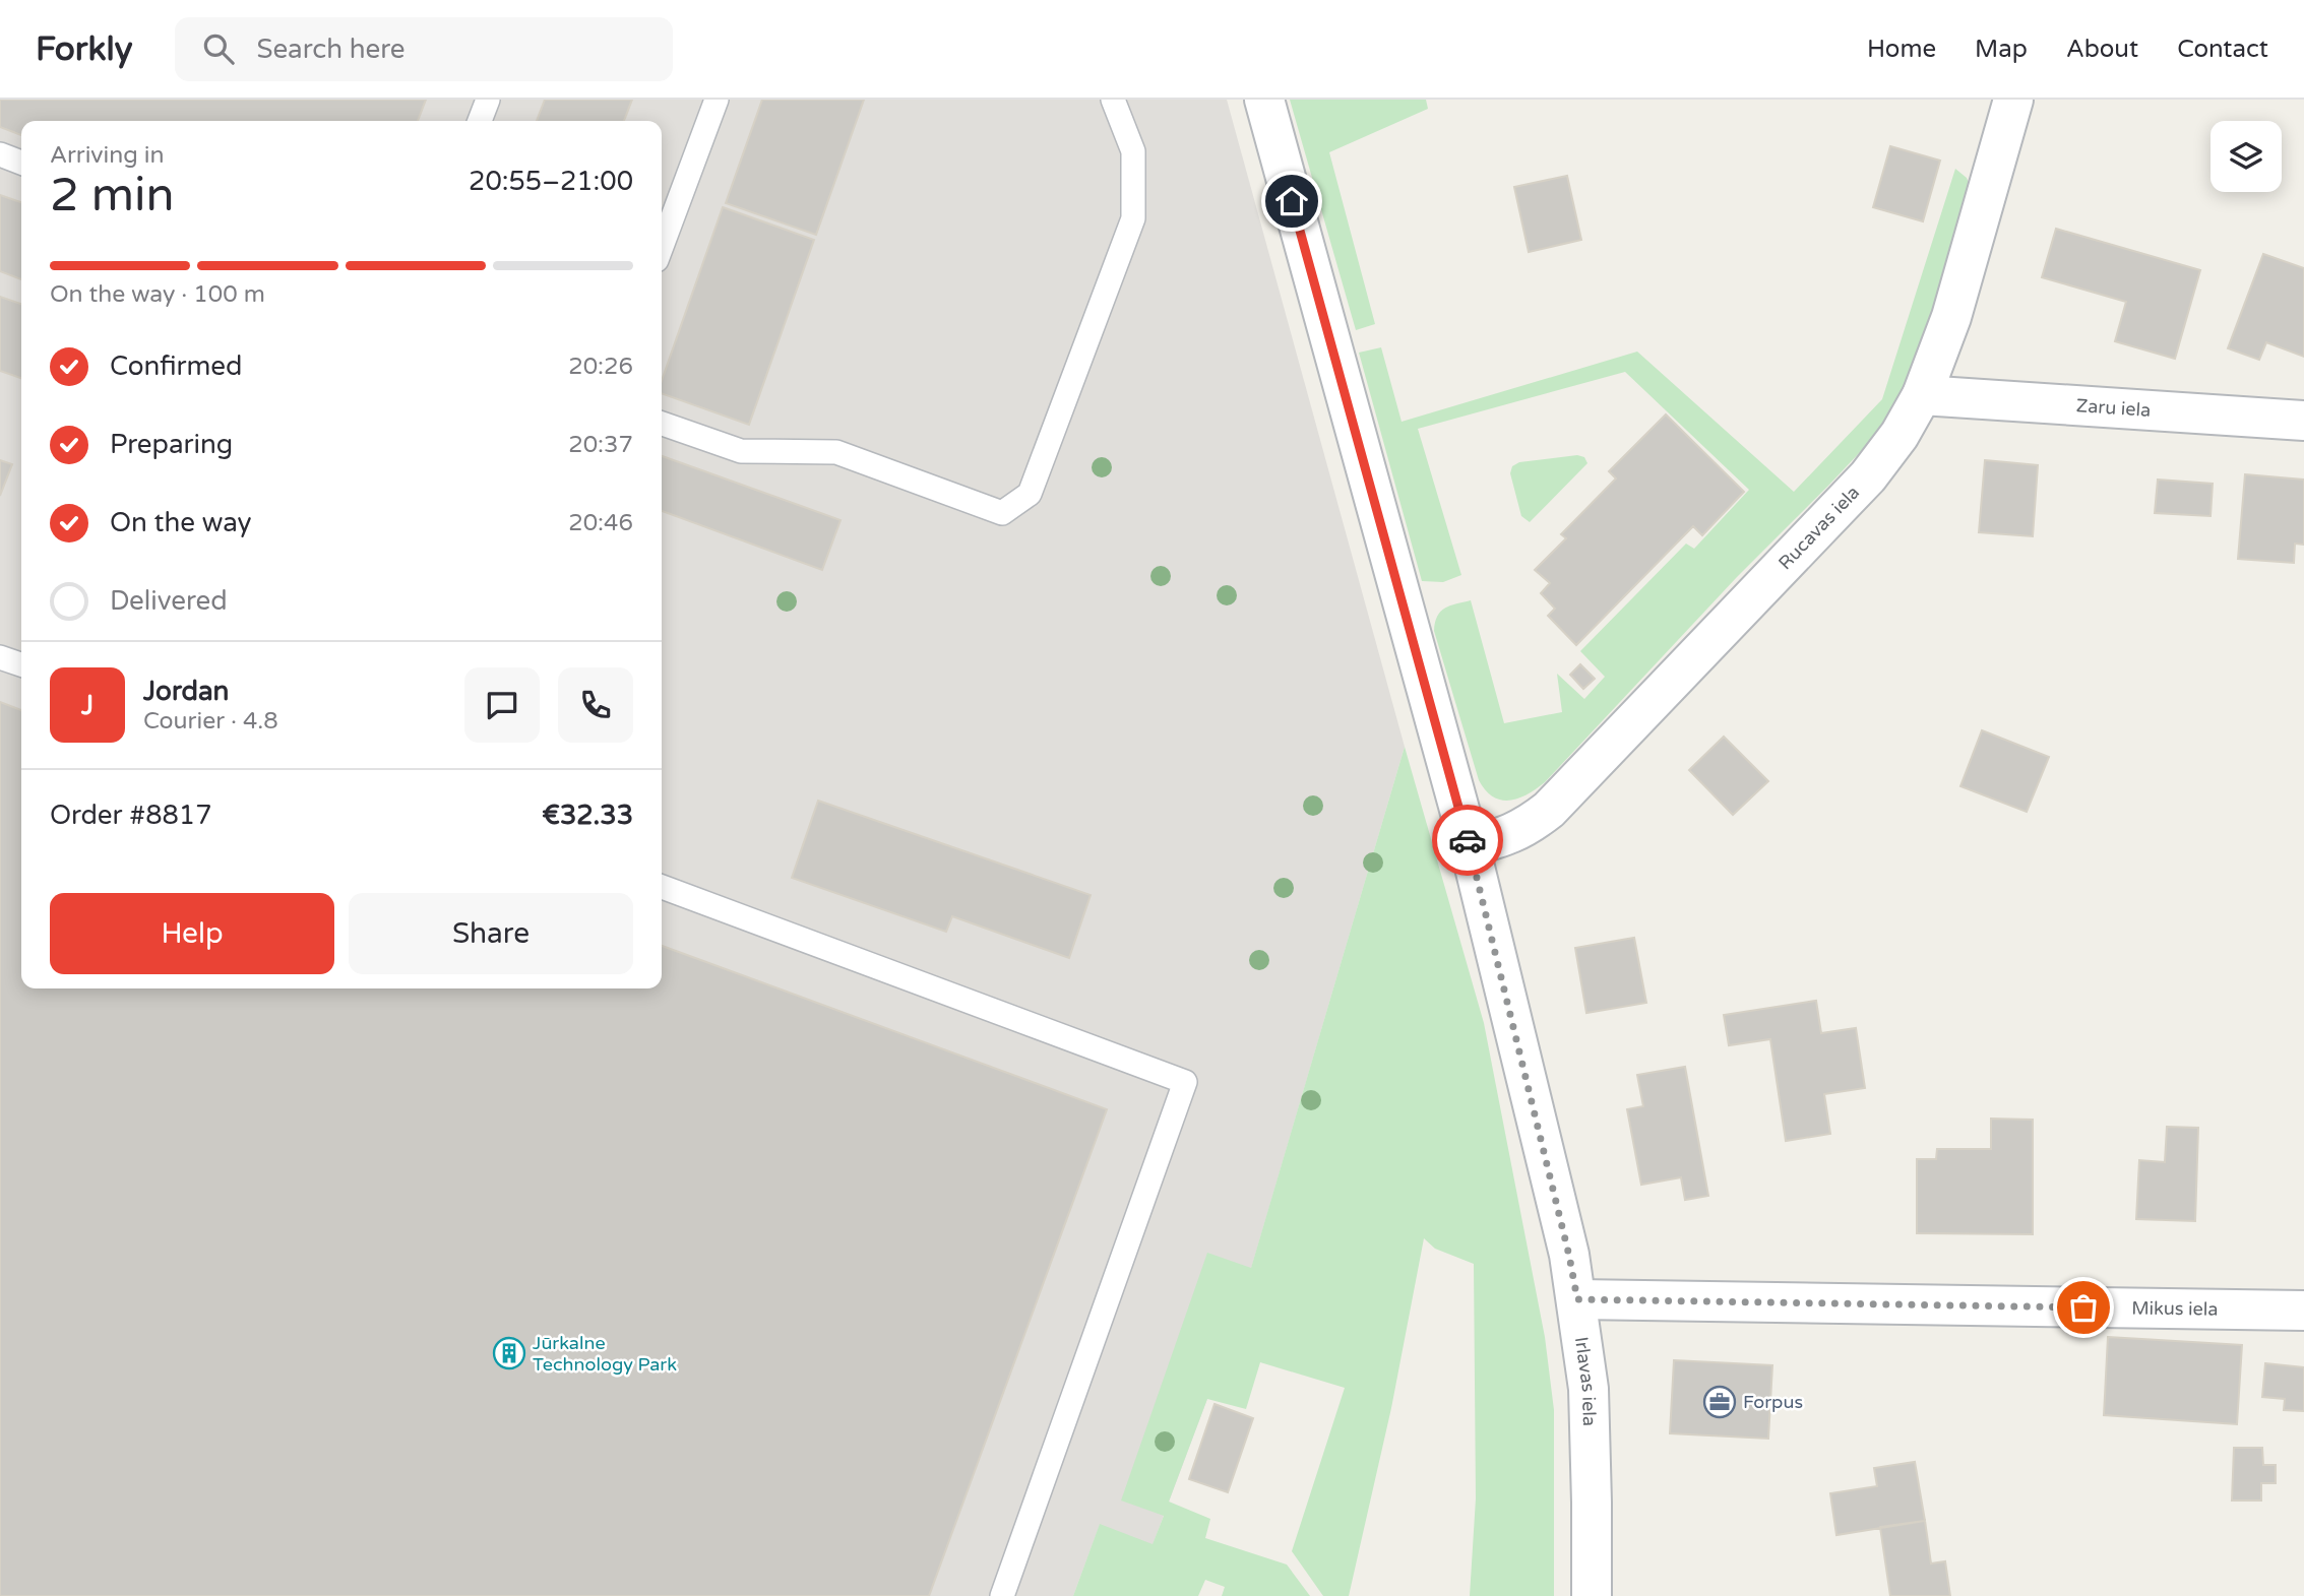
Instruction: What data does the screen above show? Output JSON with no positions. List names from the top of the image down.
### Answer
{
  "streets": {
    "street": [
      "Zaru iela",
      "Rucavas iela",
      "Mikus iela",
      "Irlavas iela"
    ]
  },
  "crossings": [
    ["Zaru iela", "Rucavas iela"],
    ["Rucavas iela", "Irlavas iela"],
    ["Mikus iela", "Irlavas iela"]
  ],
  "places": {
    "building": ["Jūrkalne Technology Park"],
    "office": ["Forpus"]
  },
  "page": {
    "header": "Forkly",
    "search": "Search here",
    "nav": [
      "Home",
      "Map",
      "About",
      "Contact"
    ],
    "heading": ["2 min", "Arriving in", "20:55–21:00"],
    "panel": [
      "Jordan",
      "Courier · 4.8",
      "Order #8817",
      "€32.33"
    ],
    "bar": "On the way · 100 m",
    "list": [
      ["Confirmed", "20:26"],
      ["Preparing", "20:37"],
      ["On the way", "20:46"],
      "Delivered"
    ],
    "round": "J",
    "buttons": ["Help", "Share"]
  }
}
